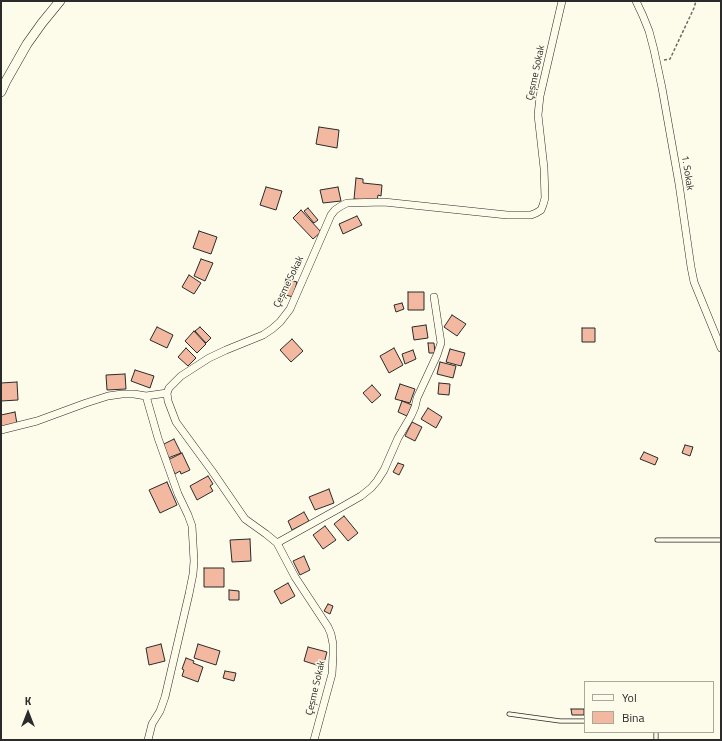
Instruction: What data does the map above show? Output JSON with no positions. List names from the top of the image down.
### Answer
{
  "streets": {
    "street": ["Çeşme Sokak", "1. Sokak"]
  },
  "legend": ["Yol", "Bina"],
  "north": "top"
}
